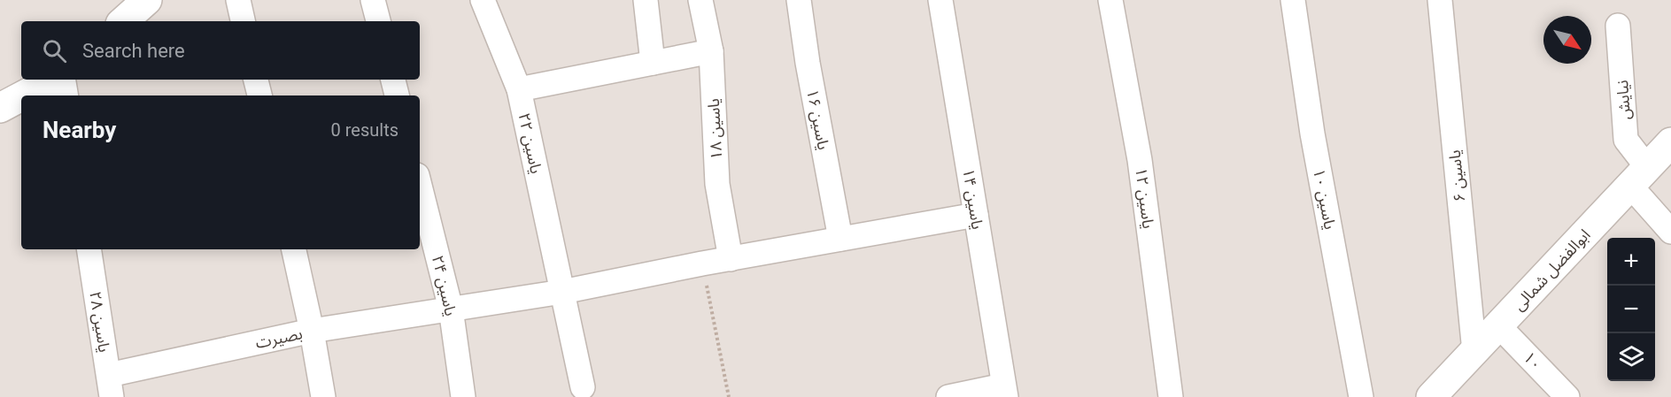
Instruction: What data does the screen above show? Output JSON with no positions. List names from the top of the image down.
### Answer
{
  "streets": {
    "street": [
      "نیایش",
      "یاسین ۱۶",
      "یاسین ۱۸",
      "یاسین ۲۲",
      "یاسین ۶",
      "یاسین ۱۲",
      "یاسین ۱۴",
      "یاسین ۱۰",
      "ابوالفضل شمالی",
      "یاسین ۲۴",
      "یاسین ۲۸",
      "بصیرت",
      "۱۰"
    ]
  },
  "crossings": [
    ["نیایش", "ابوالفضل شمالی"],
    ["یاسین ۱۶", "بصیرت"],
    ["یاسین ۱۸", "بصیرت"],
    ["یاسین ۲۲", "بصیرت"],
    ["یاسین ۶", "ابوالفضل شمالی"],
    ["یاسین ۱۴", "بصیرت"],
    ["ابوالفضل شمالی", "۱۰"],
    ["یاسین ۲۴", "بصیرت"],
    ["یاسین ۲۸", "بصیرت"]
  ],
  "north": "bottom right",
  "page": {
    "search": "Search here",
    "heading": ["Nearby", "0 results"],
    "map_buttons": ["+", "−"]
  }
}
